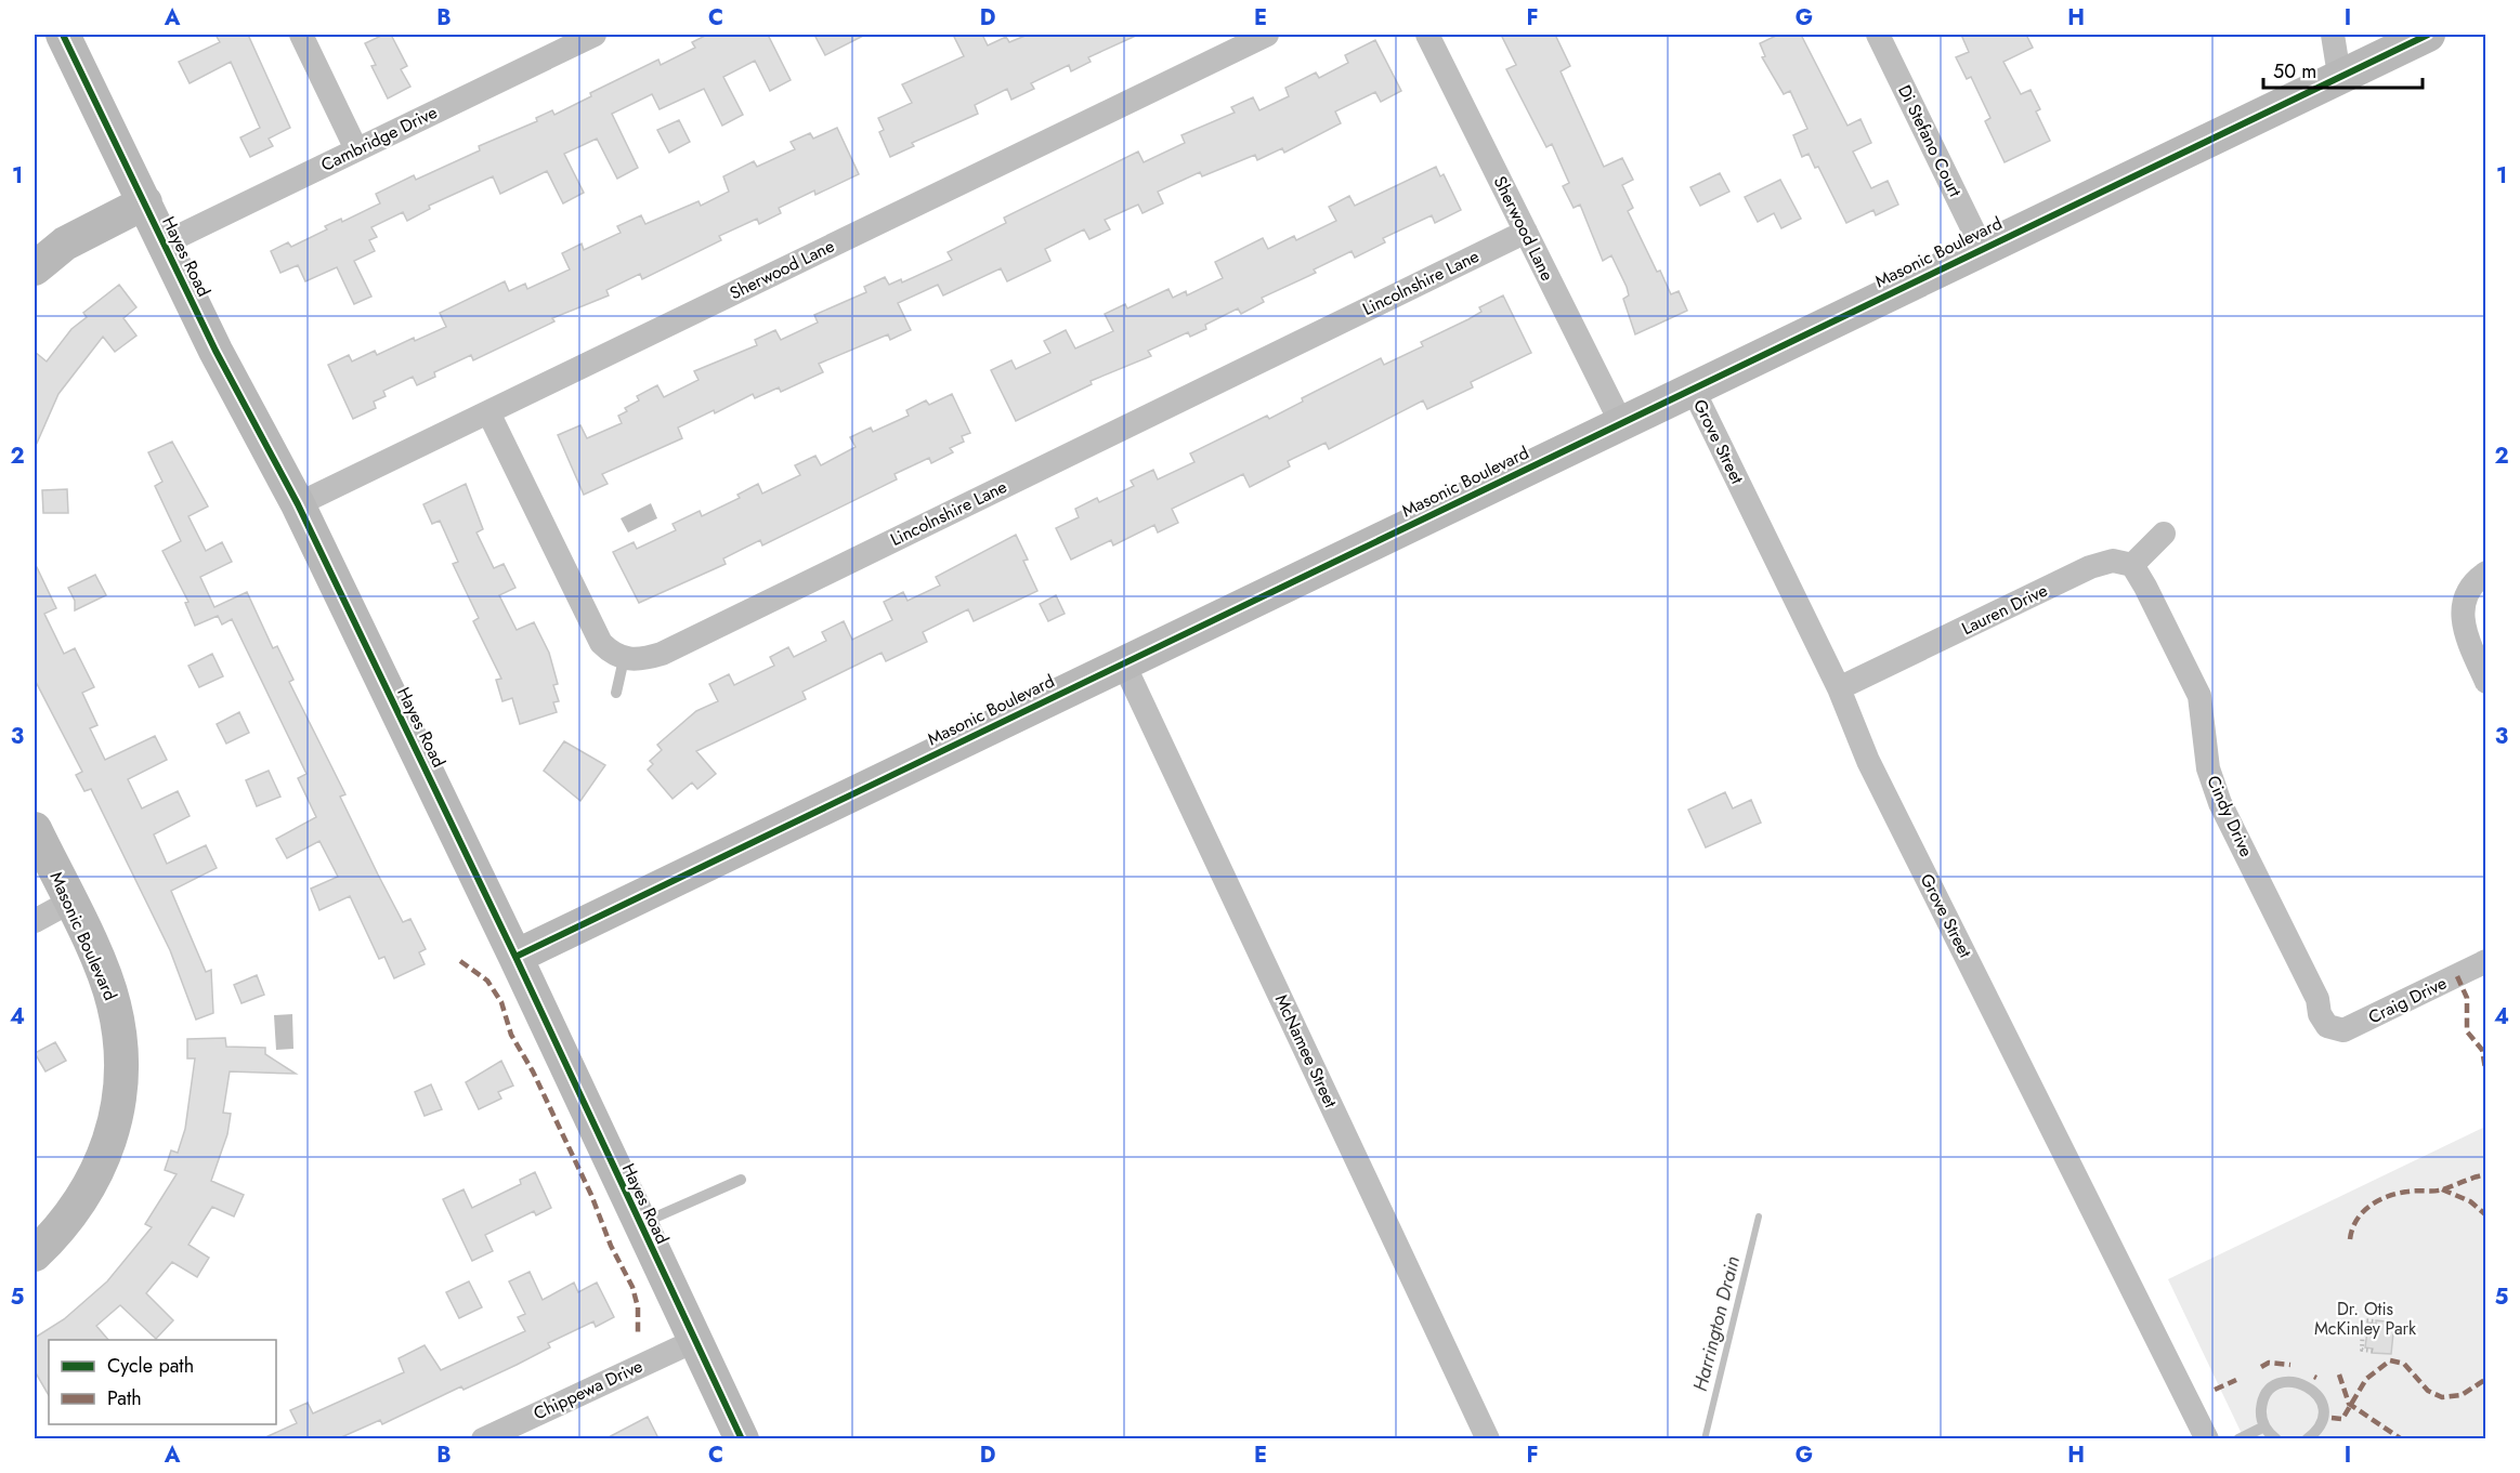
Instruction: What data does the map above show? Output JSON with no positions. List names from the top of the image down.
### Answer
{
  "streets": {
    "street": [
      "Cambridge Drive",
      "Di Stefano Court",
      "Sherwood Lane",
      "Masonic Boulevard",
      "Hayes Road",
      "Lincolnshire Lane",
      "Grove Street",
      "Lauren Drive",
      "Cindy Drive",
      "Craig Drive",
      "McNamee Street",
      "Chippewa Drive"
    ]
  },
  "crossings": [
    ["Cambridge Drive", "Hayes Road"],
    ["Di Stefano Court", "Masonic Boulevard"],
    ["Sherwood Lane", "Masonic Boulevard"],
    ["Sherwood Lane", "Hayes Road"],
    ["Sherwood Lane", "Lincolnshire Lane"],
    ["Masonic Boulevard", "Hayes Road"],
    ["Masonic Boulevard", "Grove Street"],
    ["Masonic Boulevard", "McNamee Street"],
    ["Hayes Road", "Chippewa Drive"],
    ["Grove Street", "Lauren Drive"],
    ["Lauren Drive", "Cindy Drive"],
    ["Cindy Drive", "Craig Drive"]
  ],
  "water": ["Harrington Drain"],
  "parks": ["Dr. Otis McKinley Park"],
  "legend": ["Cycle path", "Path"],
  "scale_bar": "50 m",
  "grid": {
    "columns": [
      "A",
      "B",
      "C",
      "D",
      "E",
      "F",
      "G",
      "H",
      "I"
    ],
    "rows": [
      "1",
      "2",
      "3",
      "4",
      "5"
    ]
  }
}
